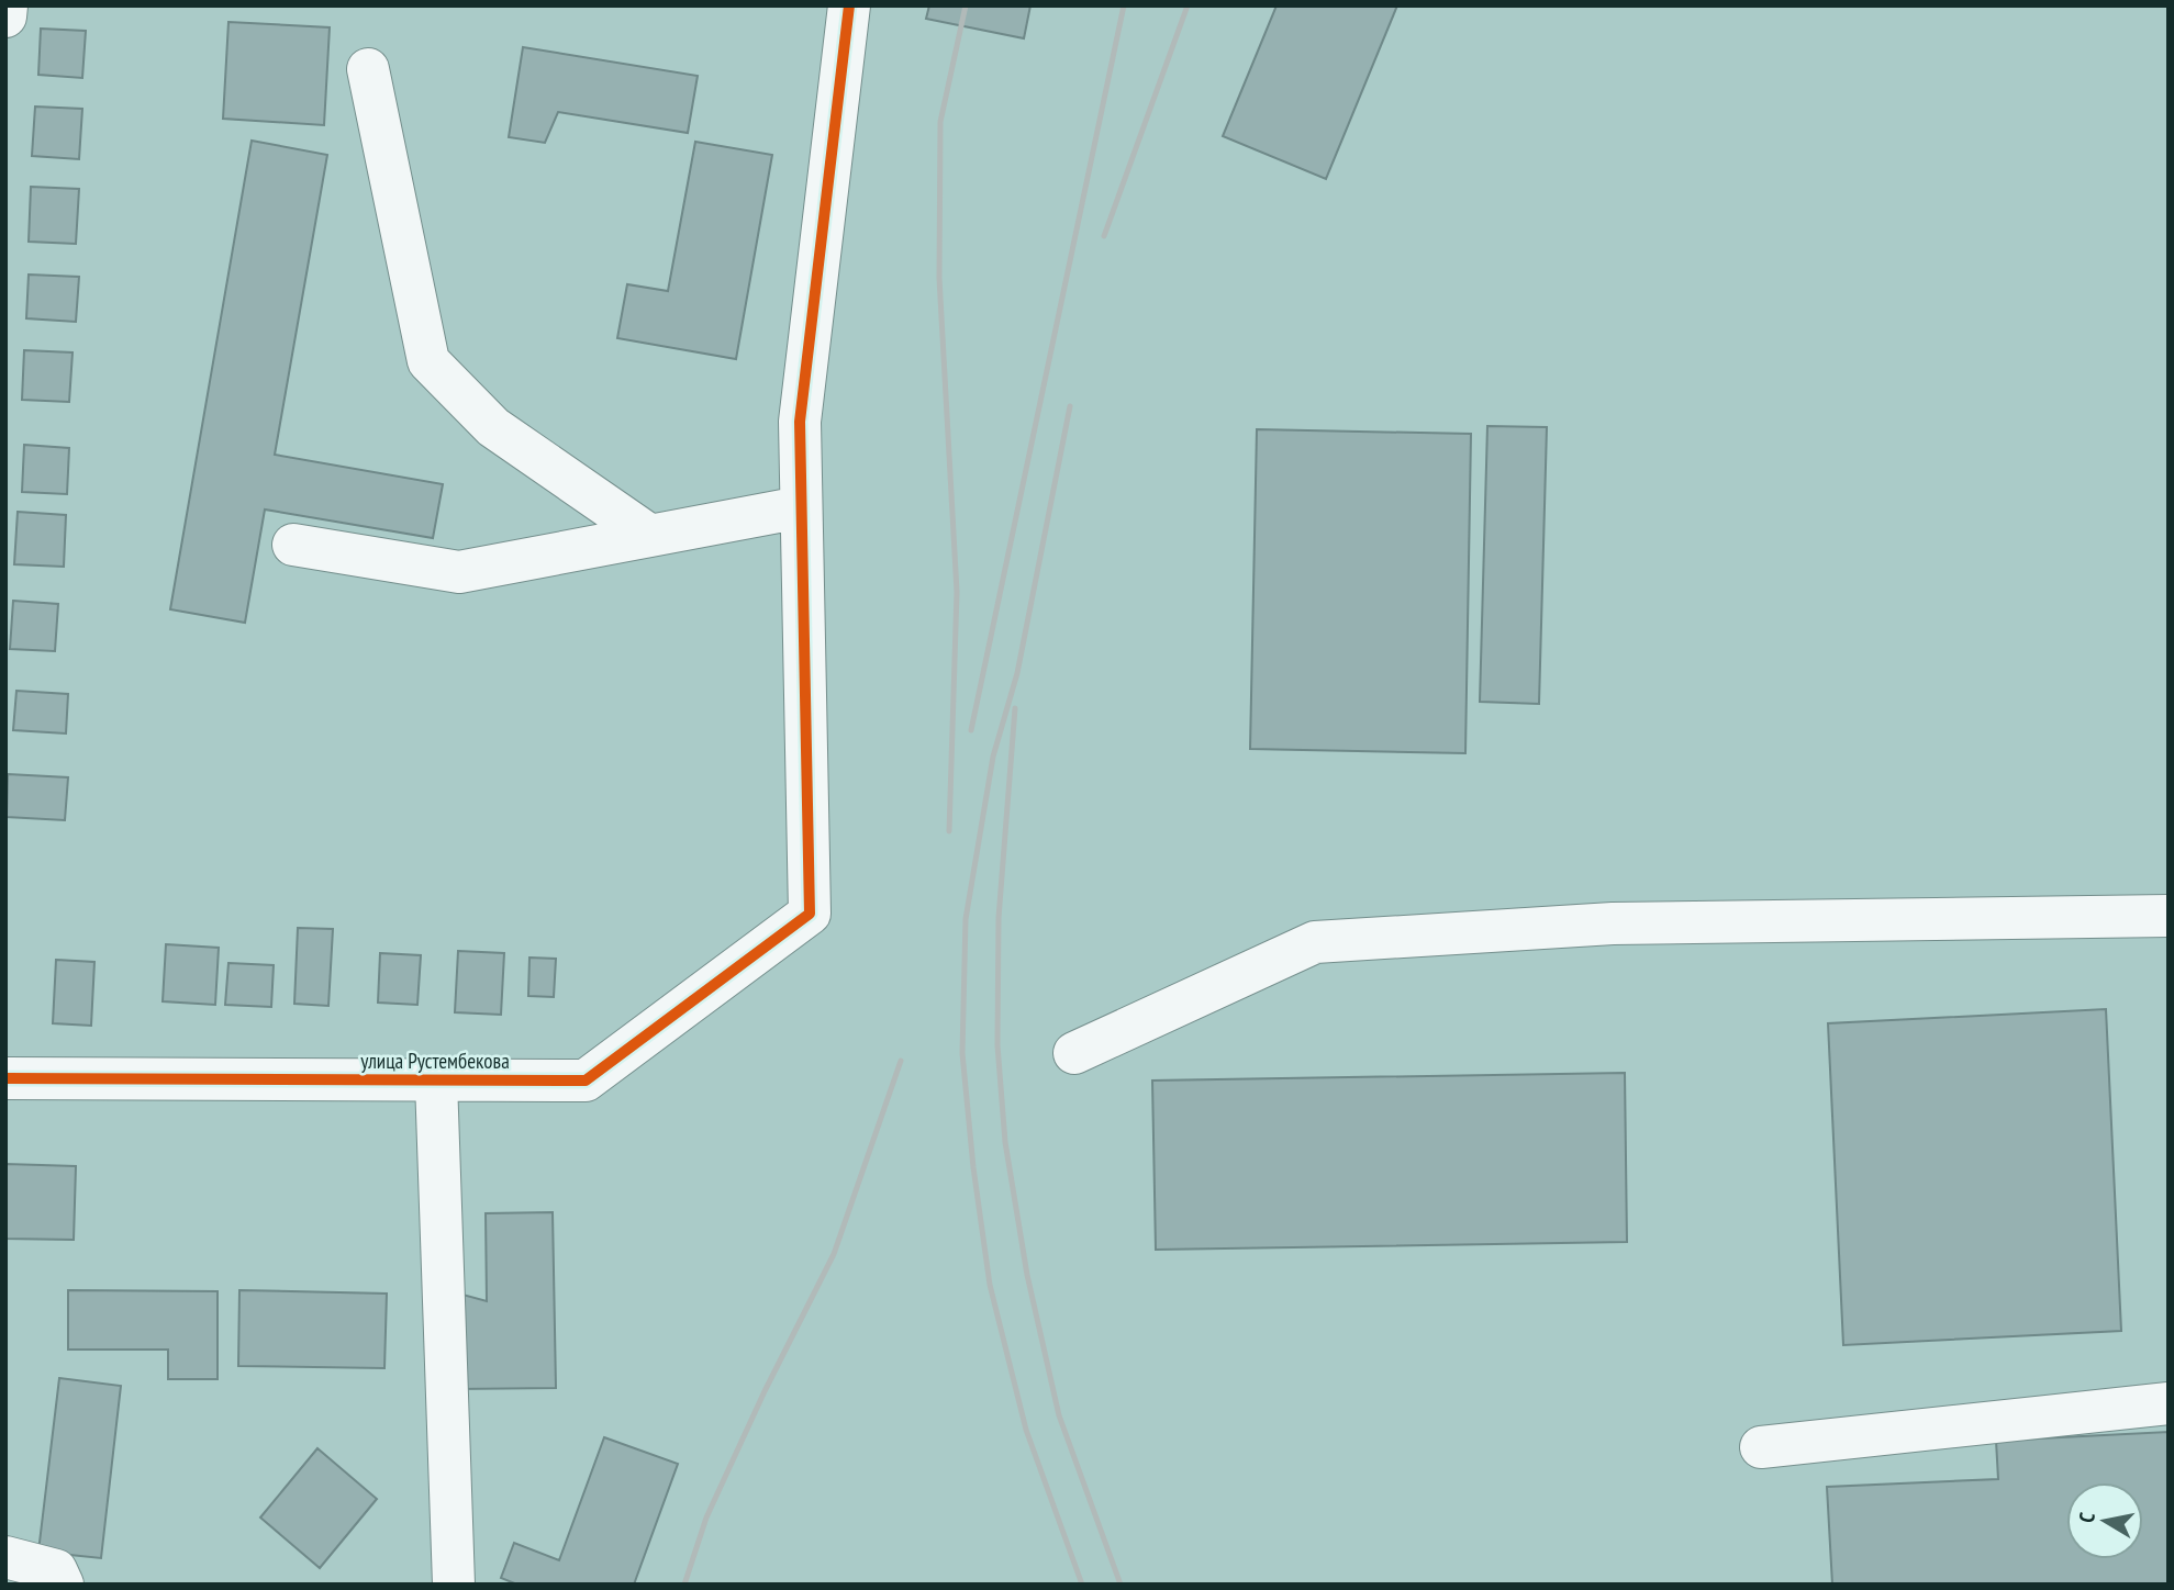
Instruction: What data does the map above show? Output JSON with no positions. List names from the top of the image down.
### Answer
{
  "streets": {
    "street": ["улица Рустембекова"]
  },
  "north": "left"
}
